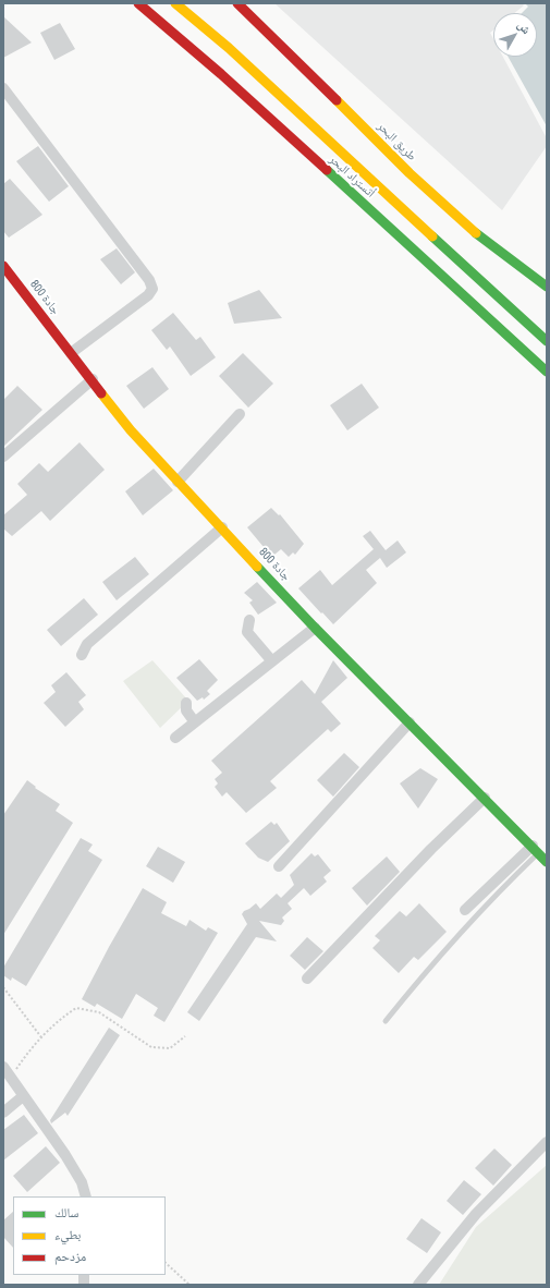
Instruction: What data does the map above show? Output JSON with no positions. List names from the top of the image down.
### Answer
{
  "streets": {
    "main road": ["طريق البحر", "أتستراد البحر", "جادة 800"]
  },
  "legend": ["سالك", "بطيء", "مزدحم"],
  "north": "top right"
}
